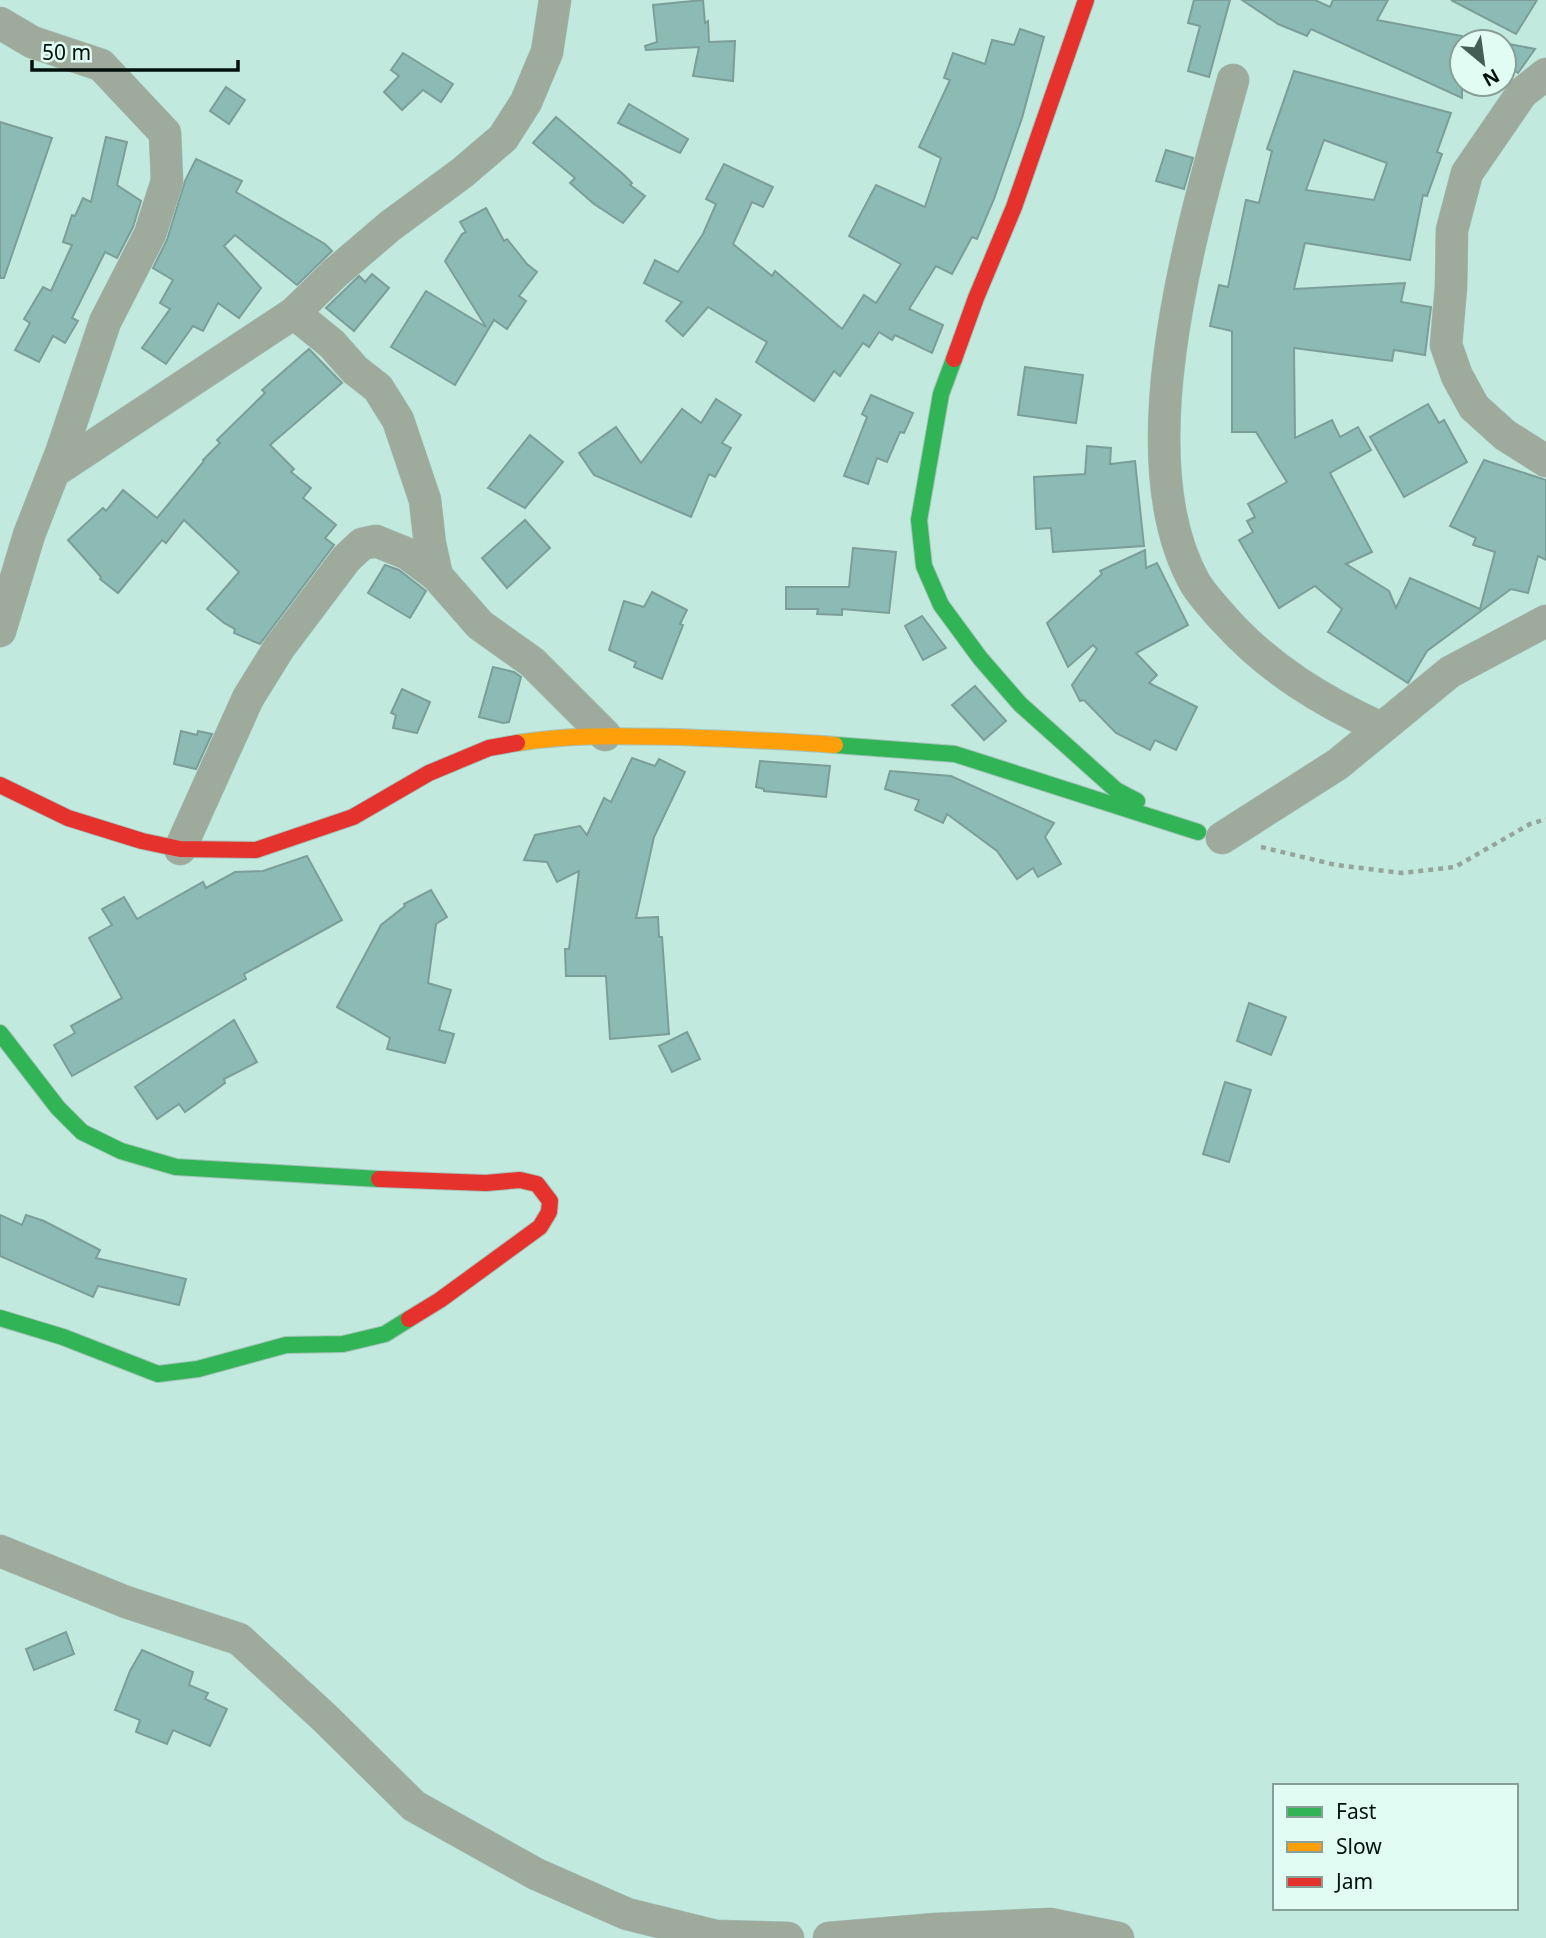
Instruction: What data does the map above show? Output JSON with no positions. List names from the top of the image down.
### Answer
{
  "legend": ["Fast", "Slow", "Jam"],
  "scale_bar": "50 m",
  "north": "bottom right"
}
